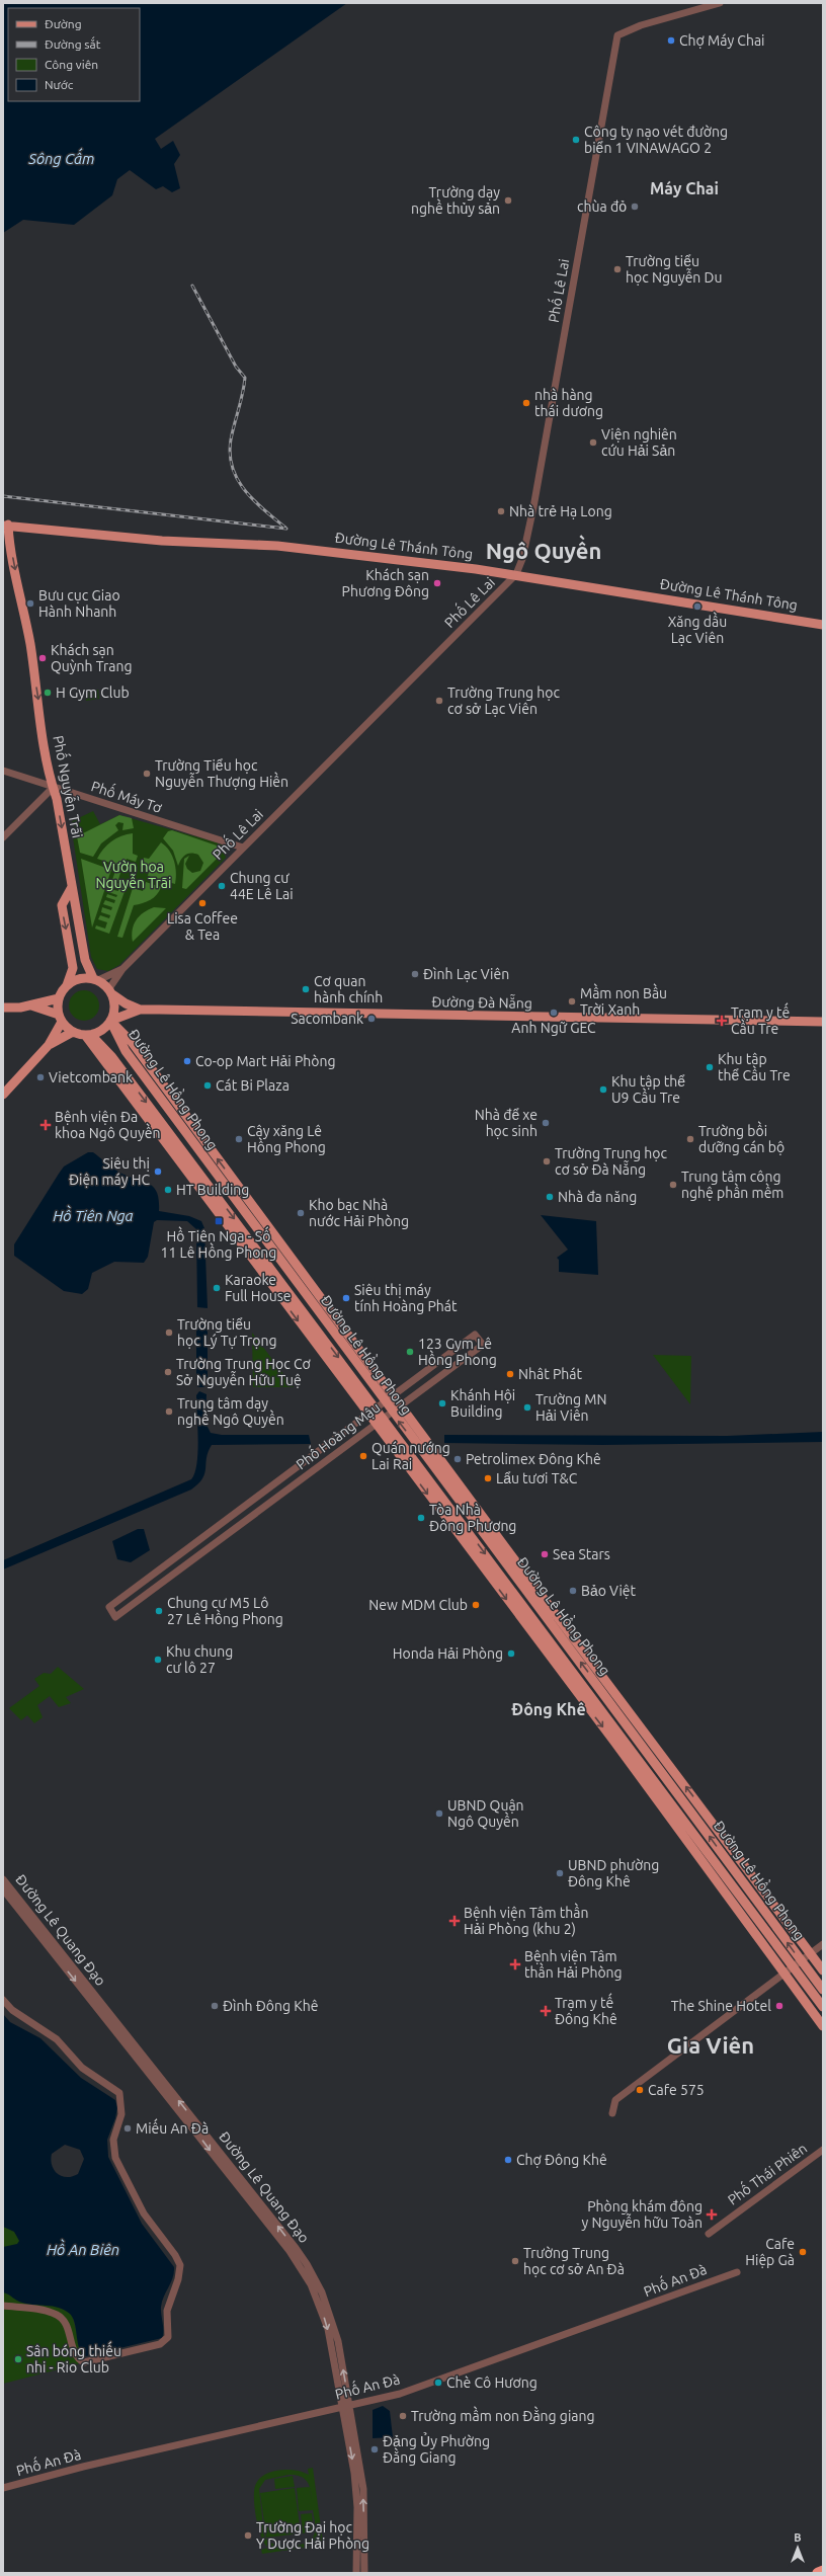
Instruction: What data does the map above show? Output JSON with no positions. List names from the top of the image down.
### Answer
{
  "streets": {
    "main road": [
      "Đường Lê Thánh Tông",
      "Phố Nguyễn Trãi",
      "Đường Đà Nẵng",
      "Đường Lê Hồng Phong"
    ],
    "street": [
      "Phố Lê Lai",
      "Phố Máy Tơ",
      "Phố Hoàng Mậu",
      "Đường Lê Quang Đạo",
      "Phố Thái Phiên",
      "Phố An Đà"
    ]
  },
  "crossings": [
    ["Phố Lê Lai", "Đường Lê Thánh Tông"],
    ["Phố Lê Lai", "Phố Nguyễn Trãi"],
    ["Phố Lê Lai", "Phố Máy Tơ"],
    ["Phố Lê Lai", "Đường Đà Nẵng"],
    ["Phố Lê Lai", "Đường Lê Hồng Phong"],
    ["Đường Lê Thánh Tông", "Phố Nguyễn Trãi"],
    ["Phố Nguyễn Trãi", "Phố Máy Tơ"],
    ["Phố Nguyễn Trãi", "Đường Đà Nẵng"],
    ["Phố Nguyễn Trãi", "Đường Lê Hồng Phong"],
    ["Đường Đà Nẵng", "Đường Lê Hồng Phong"],
    ["Đường Lê Hồng Phong", "Phố Hoàng Mậu"],
    ["Đường Lê Quang Đạo", "Phố An Đà"]
  ],
  "one_way": ["Phố Nguyễn Trãi"],
  "districts": [
    "Máy Chai",
    "Ngô Quyền",
    "Đông Khê",
    "Gia Viên"
  ],
  "water": ["Sông Cấm", "Hồ Tiên Nga", "Hồ An Biên"],
  "parks": ["Vườn hoa Nguyễn Trãi"],
  "places": {
    "other": [
      "Chợ Máy Chai",
      "Công ty nạo vét đường biển 1 VINAWAGO 2",
      "Trường dạy nghề thủy sản",
      "chùa đỏ",
      "Trường tiểu học Nguyễn Du",
      "nhà hàng thái dương",
      "Viện nghiên cứu Hải Sản",
      "Nhà trẻ Hạ Long",
      "Khách sạn Phương Đông",
      "Bưu cục Giao Hành Nhanh",
      "Xăng dầu Lạc Viên",
      "Khách sạn Quỳnh Trang",
      "H Gym Club",
      "Trường Trung học cơ sở Lạc Viên",
      "Trường Tiểu học Nguyễn Thượng Hiền",
      "Chung cư 44E Lê Lai",
      "Lisa Coffee & Tea",
      "Đình Lạc Viên",
      "Cơ quan hành chính",
      "Mầm non Bầu Trời Xanh",
      "Anh Ngữ GEC",
      "Sacombank",
      "Co-op Mart Hải Phòng",
      "Khu tập thể Cầu Tre",
      "Vietcombank",
      "Cát Bi Plaza",
      "Khu tập thể U9 Cầu Tre",
      "Nhà để xe học sinh",
      "Cây xăng Lê Hồng Phong",
      "Trường bồi dưỡng cán bộ",
      "Trường Trung học cơ sở Đà Nẵng",
      "Siêu thị Điện máy HC",
      "Trung tâm công nghệ phần mềm",
      "HT Building",
      "Nhà đa năng",
      "Kho bạc Nhà nước Hải Phòng",
      "Karaoke Full House",
      "Siêu thị máy tính Hoàng Phát",
      "Trường tiểu học Lý Tự Trọng",
      "123 Gym Lê Hồng Phong",
      "Trường Trung Học Cơ Sở Nguyễn Hữu Tuệ",
      "Nhât Phát",
      "Khánh Hội Building",
      "Trường MN Hải Viên",
      "Trung tâm dạy nghề Ngô Quyền",
      "Quán nướng Lai Rai",
      "Petrolimex Đông Khê",
      "Lẩu tươi T&C",
      "Tòa Nhà Đông Phương",
      "Sea Stars",
      "Bảo Việt",
      "New MDM Club",
      "Chung cư M5 Lô 27 Lê Hồng Phong",
      "Honda Hải Phòng",
      "Khu chung cư lô 27",
      "UBND Quận Ngô Quyền",
      "UBND phường Đông Khê",
      "Đình Đông Khê",
      "The Shine Hotel",
      "Cafe 575",
      "Miếu An Đà",
      "Chợ Đông Khê",
      "Cafe Hiệp Gà",
      "Trường Trung học cơ sở An Đà",
      "Sân bóng thiếu nhi - Rio Club",
      "Chè Cô Hương",
      "Trường mầm non Đằng giang",
      "Đảng Ủy Phường Đằng Giang",
      "Trường Đại học Y Dược Hải Phòng"
    ],
    "health": [
      "Trạm y tế Cầu Tre",
      "Bệnh viện Đa khoa Ngô Quyền",
      "Bệnh viện Tâm thần Hải Phòng (khu 2)",
      "Bệnh viện Tâm thần Hải Phòng",
      "Trạm y tế Đông Khê",
      "Phòng khám đông y Nguyễn hữu Toàn"
    ],
    "transit": ["Hồ Tiên Nga - Số 11 Lê Hồng Phong"]
  },
  "legend": [
    "Đường",
    "Đường sắt",
    "Công viên",
    "Nước"
  ],
  "north": "top"
}
